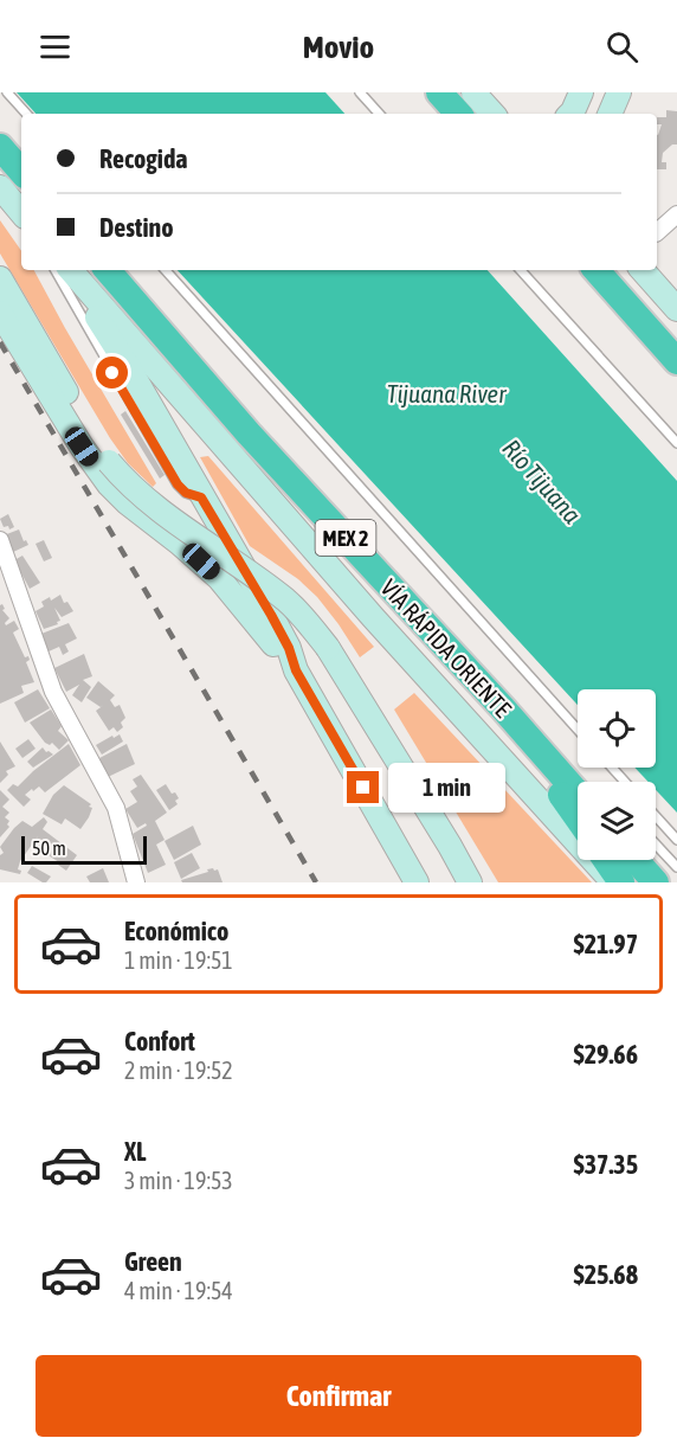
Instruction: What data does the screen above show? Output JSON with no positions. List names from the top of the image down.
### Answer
{
  "streets": {
    "highway": ["MEX 2", "VÍA RÁPIDA ORIENTE"]
  },
  "water": ["Tijuana River", "Río Tijuana"],
  "scale_bar": "50 m",
  "page": {
    "header": "Movio",
    "banner": ["Recogida", "Destino"],
    "bubble": "1 min",
    "scale": "50 m",
    "list": [
      {
        "name": "Económico",
        "note": "1 min · 19:51",
        "value": "$21.97"
      },
      {
        "name": "Confort",
        "note": "2 min · 19:52",
        "value": "$29.66"
      },
      {
        "name": "XL",
        "note": "3 min · 19:53",
        "value": "$37.35"
      },
      {
        "name": "Green",
        "note": "4 min · 19:54",
        "value": "$25.68"
      }
    ],
    "buttons": "Confirmar"
  }
}
